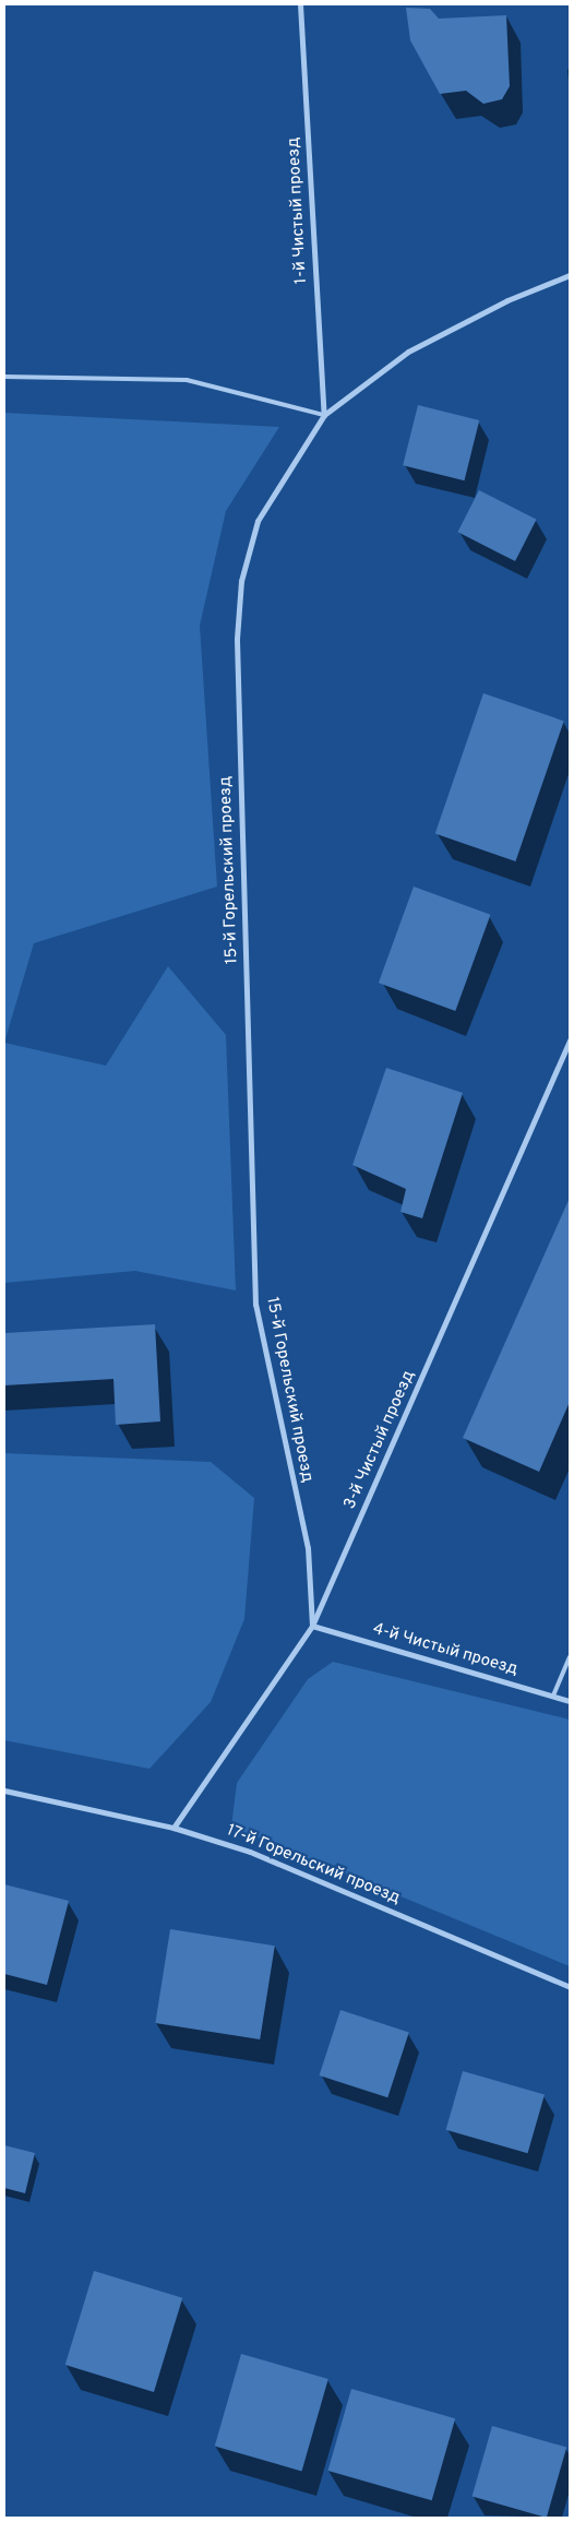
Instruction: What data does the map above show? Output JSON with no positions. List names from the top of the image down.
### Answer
{
  "streets": {
    "street": [
      "1-й Чистый проезд",
      "15-й Горельский проезд",
      "3-й Чистый проезд",
      "4-й Чистый проезд",
      "17-й Горельский проезд"
    ]
  },
  "crossings": [
    ["1-й Чистый проезд", "15-й Горельский проезд"],
    ["15-й Горельский проезд", "3-й Чистый проезд"],
    ["15-й Горельский проезд", "4-й Чистый проезд"],
    ["3-й Чистый проезд", "4-й Чистый проезд"],
    ["3-й Чистый проезд", "17-й Горельский проезд"]
  ]
}
